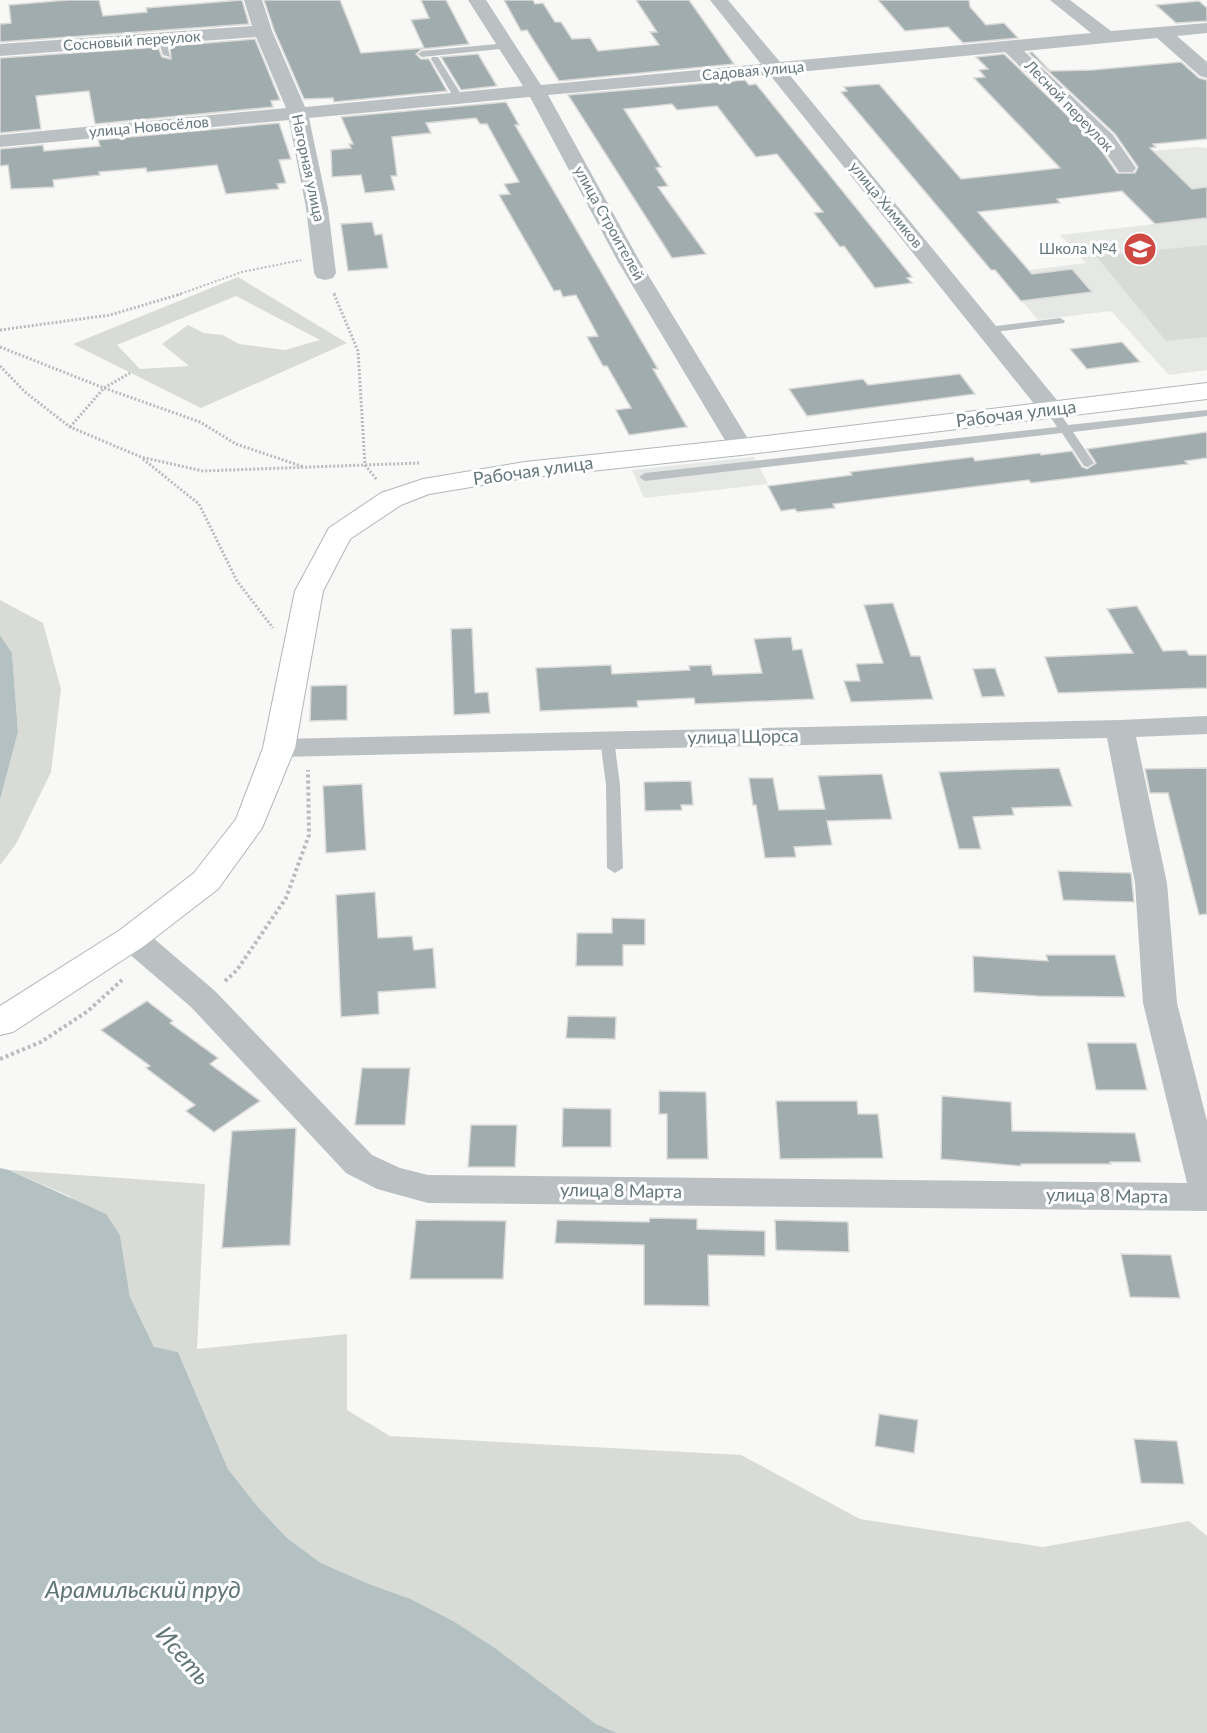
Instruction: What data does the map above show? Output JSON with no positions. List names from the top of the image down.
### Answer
{
  "streets": {
    "main road": ["Рабочая улица"],
    "street": [
      "Сосновый переулок",
      "Садовая улица",
      "Лесной переулок",
      "улица Новосёлов",
      "Нагорная улица",
      "улица Химиков",
      "улица Строителей",
      "улица Щорса",
      "улица 8 Марта"
    ]
  },
  "crossings": [
    ["Сосновый переулок", "Нагорная улица"],
    ["Садовая улица", "Лесной переулок"],
    ["Садовая улица", "улица Новосёлов"],
    ["Садовая улица", "Нагорная улица"],
    ["Садовая улица", "улица Химиков"],
    ["Садовая улица", "улица Строителей"],
    ["улица Новосёлов", "Нагорная улица"],
    ["улица Химиков", "Рабочая улица"],
    ["улица Строителей", "Рабочая улица"],
    ["Рабочая улица", "улица Щорса"],
    ["Рабочая улица", "улица 8 Марта"]
  ],
  "water": ["Арамильский пруд", "Исеть"],
  "places": {
    "school or university": ["Школа №4"]
  }
}
